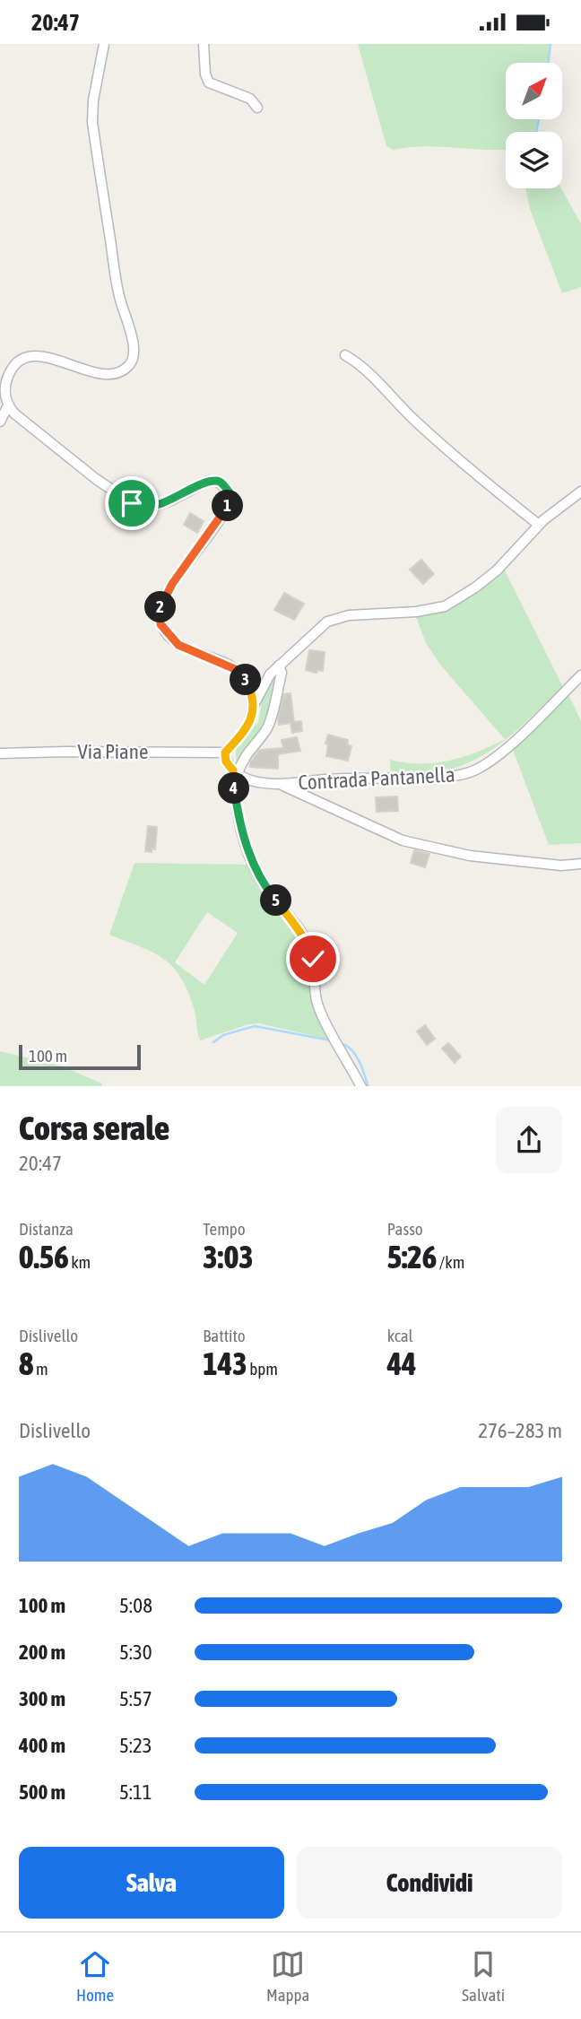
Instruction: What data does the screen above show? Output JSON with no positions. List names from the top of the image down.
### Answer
{
  "streets": {
    "street": ["Via Piane", "Contrada Pantanella"]
  },
  "scale_bar": "100 m",
  "north": "top right",
  "page": {
    "status": "20:47",
    "pins": [
      "1",
      "2",
      "3",
      "4",
      "5"
    ],
    "scale": "100 m",
    "heading": ["Corsa serale", "20:47"],
    "stats": [
      ["Distanza", "0.56 km"],
      ["Tempo", "3:03"],
      ["Passo", "5:26 /km"],
      ["Dislivello", "8 m"],
      ["Battito", "143 bpm"],
      ["kcal", "44"]
    ],
    "chart": ["Dislivello", "276–283 m"],
    "list": [
      {
        "name": "100 m",
        "note": "5:08"
      },
      {
        "name": "200 m",
        "note": "5:30"
      },
      {
        "name": "300 m",
        "note": "5:57"
      },
      {
        "name": "400 m",
        "note": "5:23"
      },
      {
        "name": "500 m",
        "note": "5:11"
      }
    ],
    "buttons": ["Salva", "Condividi"],
    "tabs": ["Home", "Mappa", "Salvati"]
  }
}
